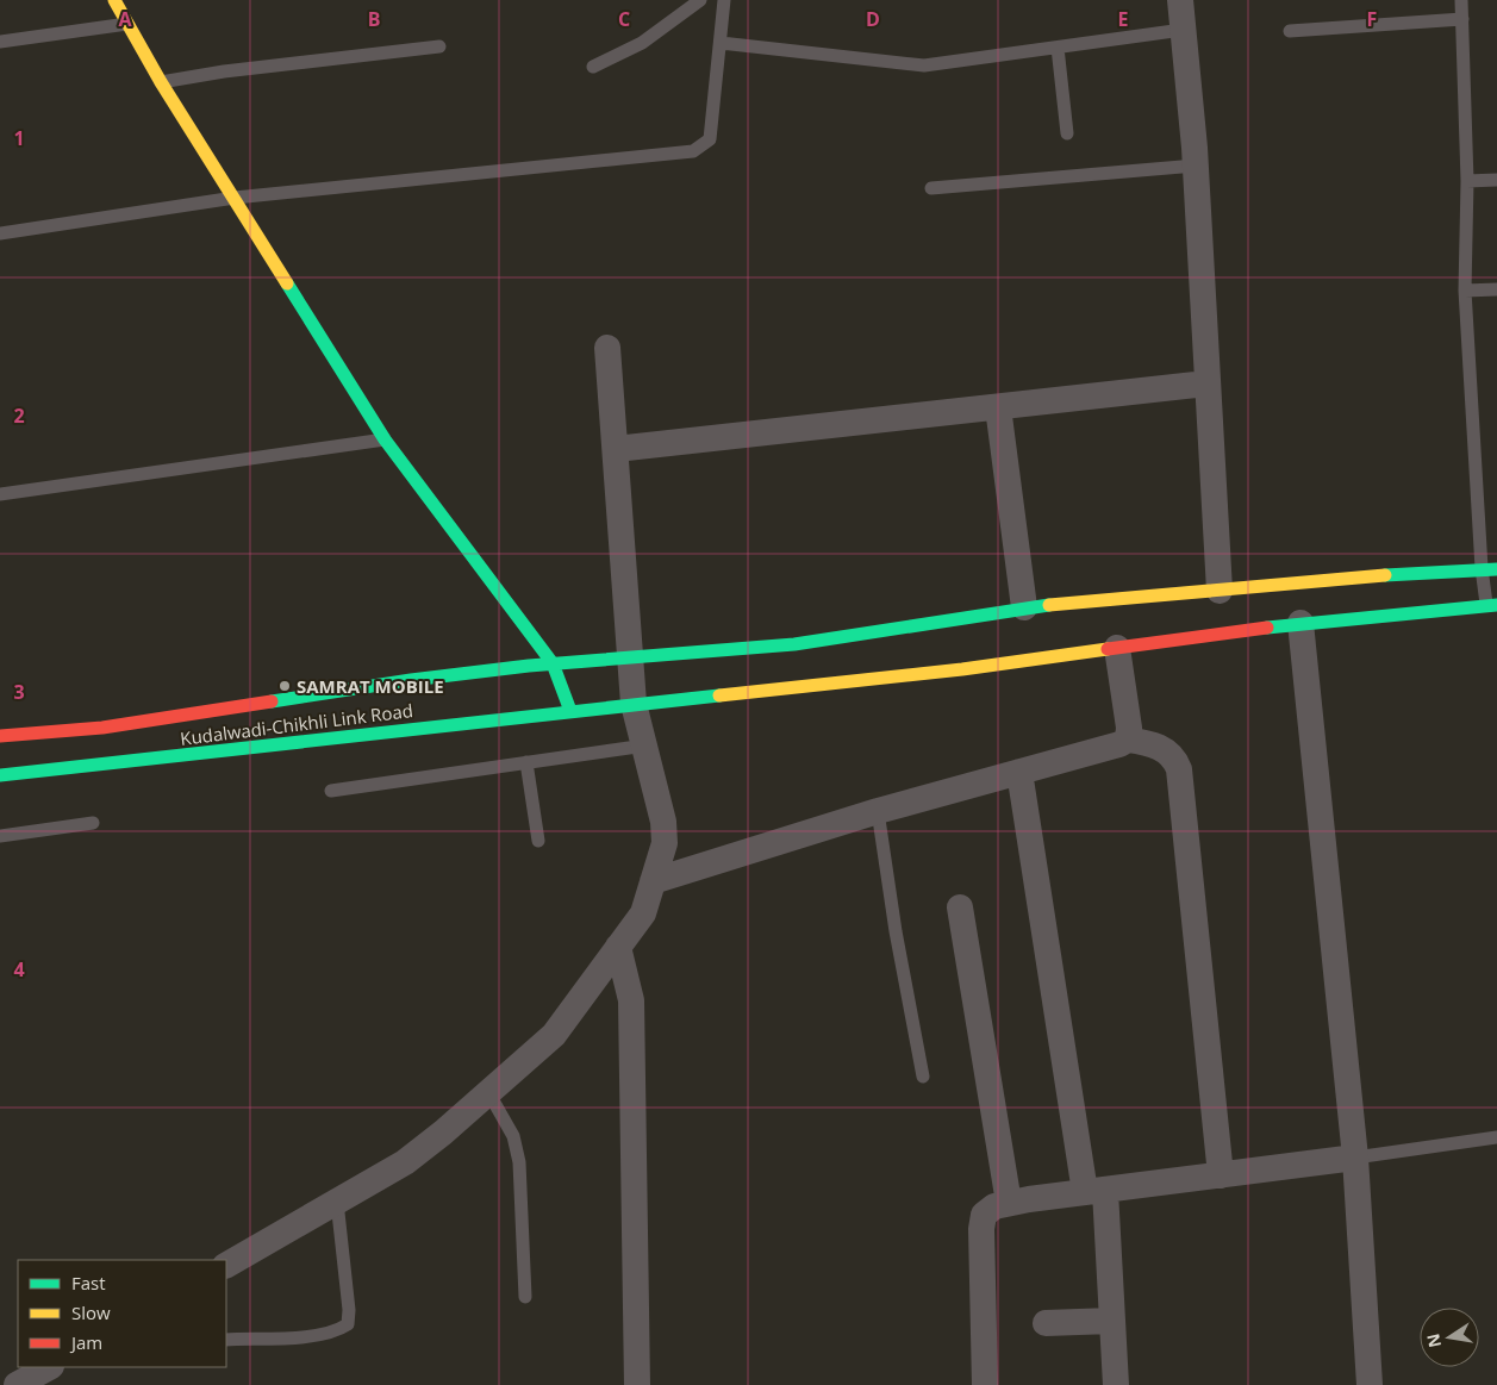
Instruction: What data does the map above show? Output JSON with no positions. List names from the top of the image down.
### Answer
{
  "streets": {
    "main road": ["Kudalwadi-Chikhli Link Road"]
  },
  "places": ["SAMRAT MOBILE"],
  "legend": ["Fast", "Slow", "Jam"],
  "north": "left",
  "grid": {
    "columns": [
      "A",
      "B",
      "C",
      "D",
      "E",
      "F"
    ],
    "rows": [
      "1",
      "2",
      "3",
      "4"
    ]
  }
}
